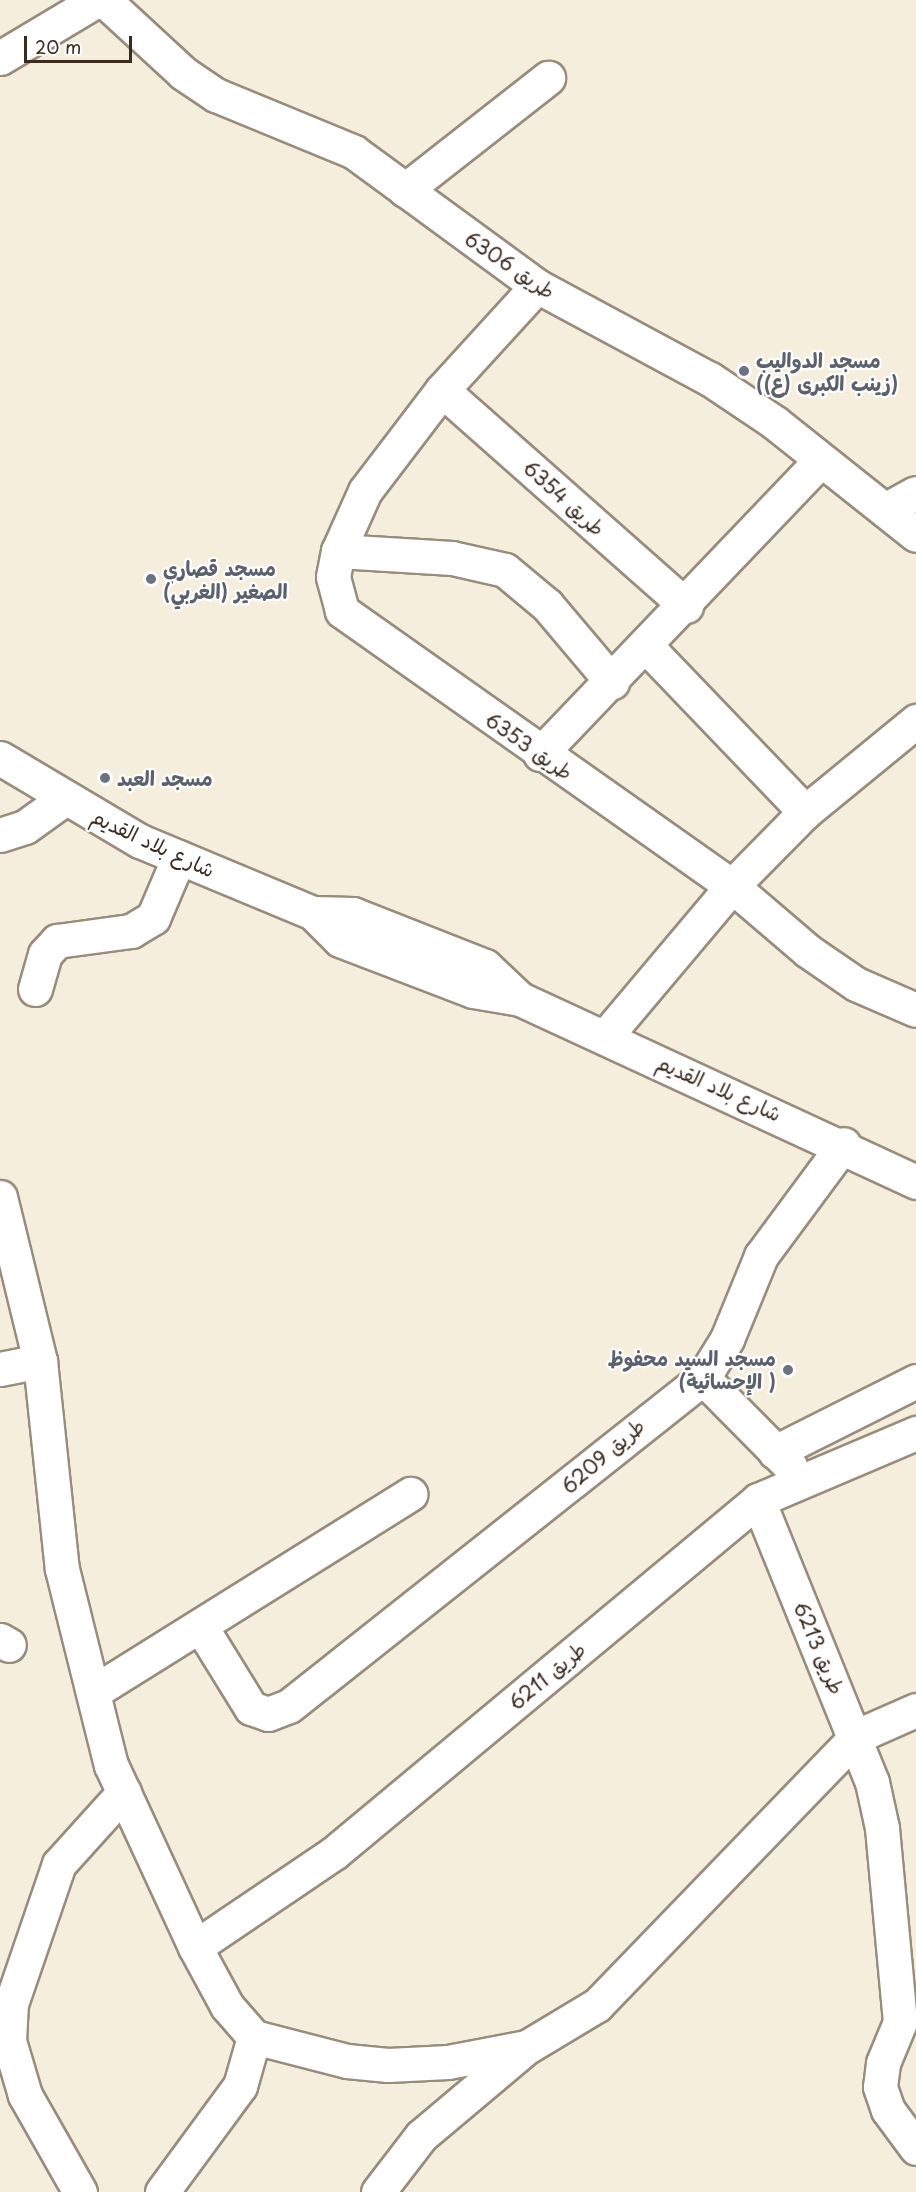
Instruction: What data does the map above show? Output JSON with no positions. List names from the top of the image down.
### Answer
{
  "streets": {
    "street": [
      "طريق 6306",
      "طريق 6354",
      "طريق 6353",
      "شارع بلاد القديم",
      "طريق 6209",
      "طريق 6213",
      "طريق 6211"
    ]
  },
  "crossings": [
    ["شارع بلاد القديم", "طريق 6209"],
    ["طريق 6213", "طريق 6211"]
  ],
  "places": [
    "مسجد الدواليب (زينب الكبرى (ع))",
    "مسجد قصاري الصغير (الغربي)",
    "مسجد العبد",
    "مسجد السيد محفوظ (الإحسائية )"
  ],
  "scale_bar": "20 m"
}
